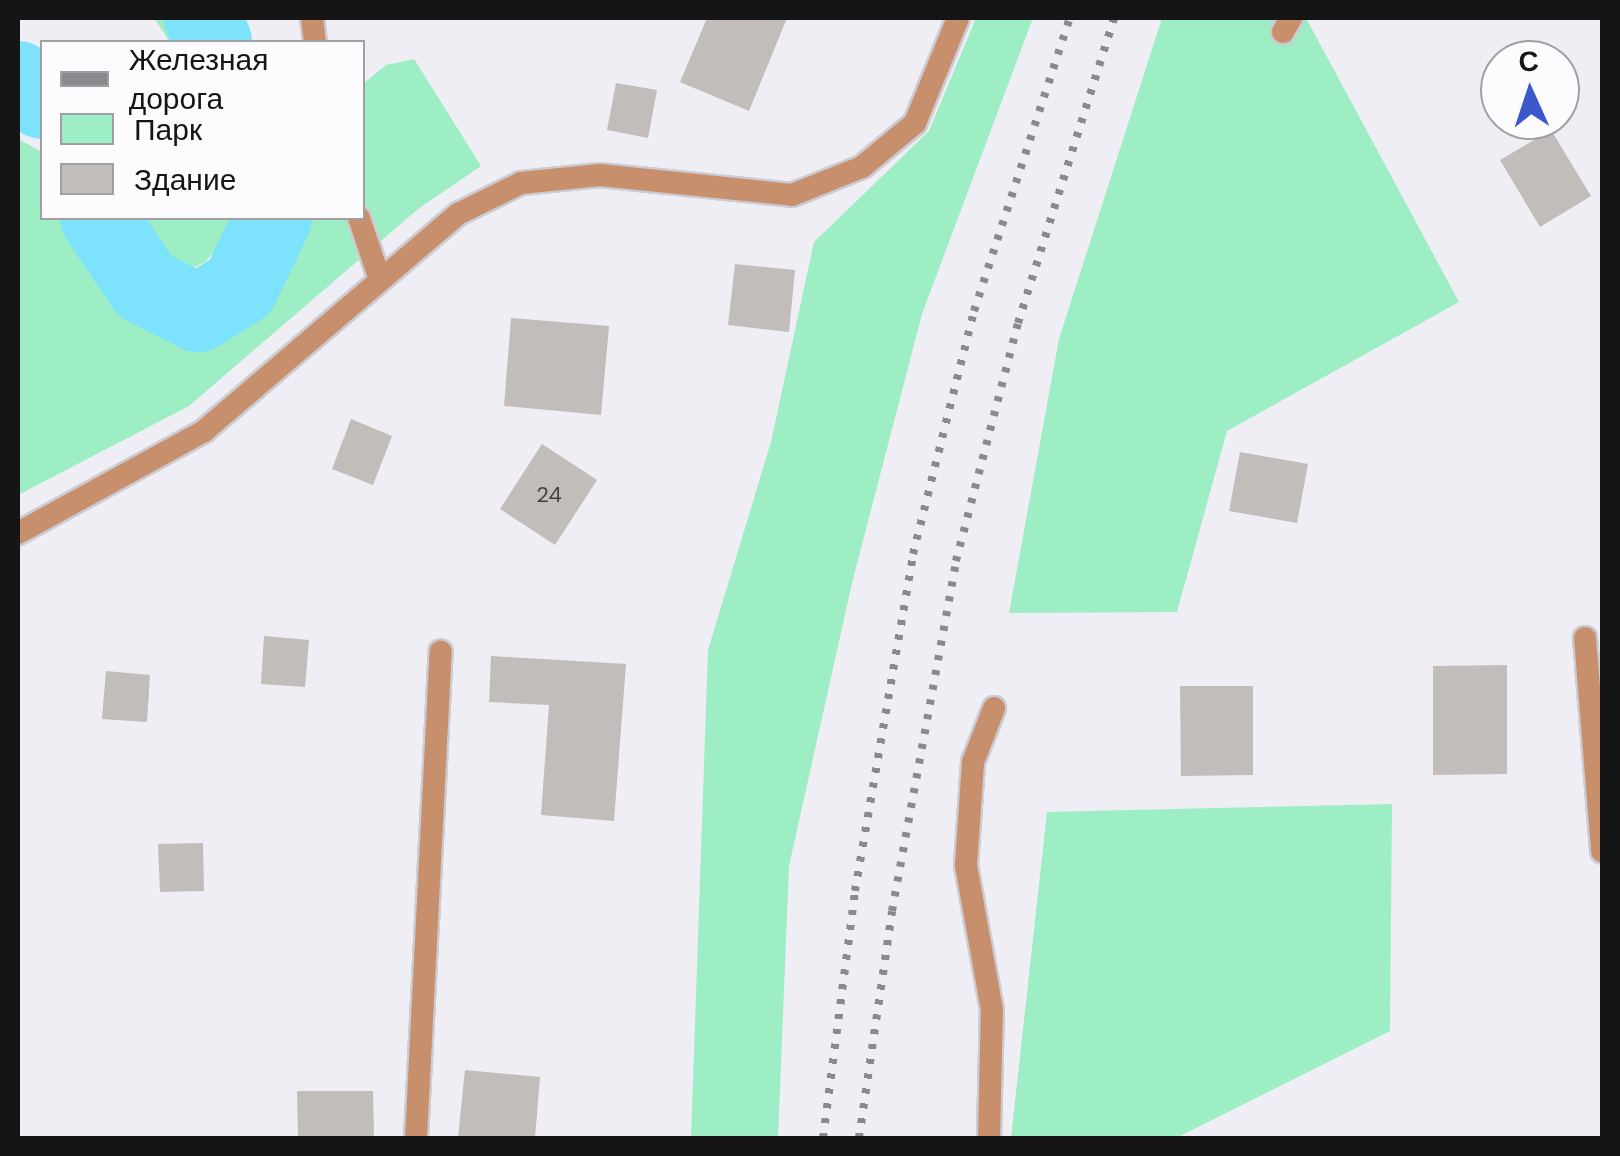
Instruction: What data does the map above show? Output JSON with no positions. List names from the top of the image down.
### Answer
{
  "house_numbers": ["24"],
  "legend": ["Железная дорога", "Парк", "Здание"],
  "north": "top"
}
